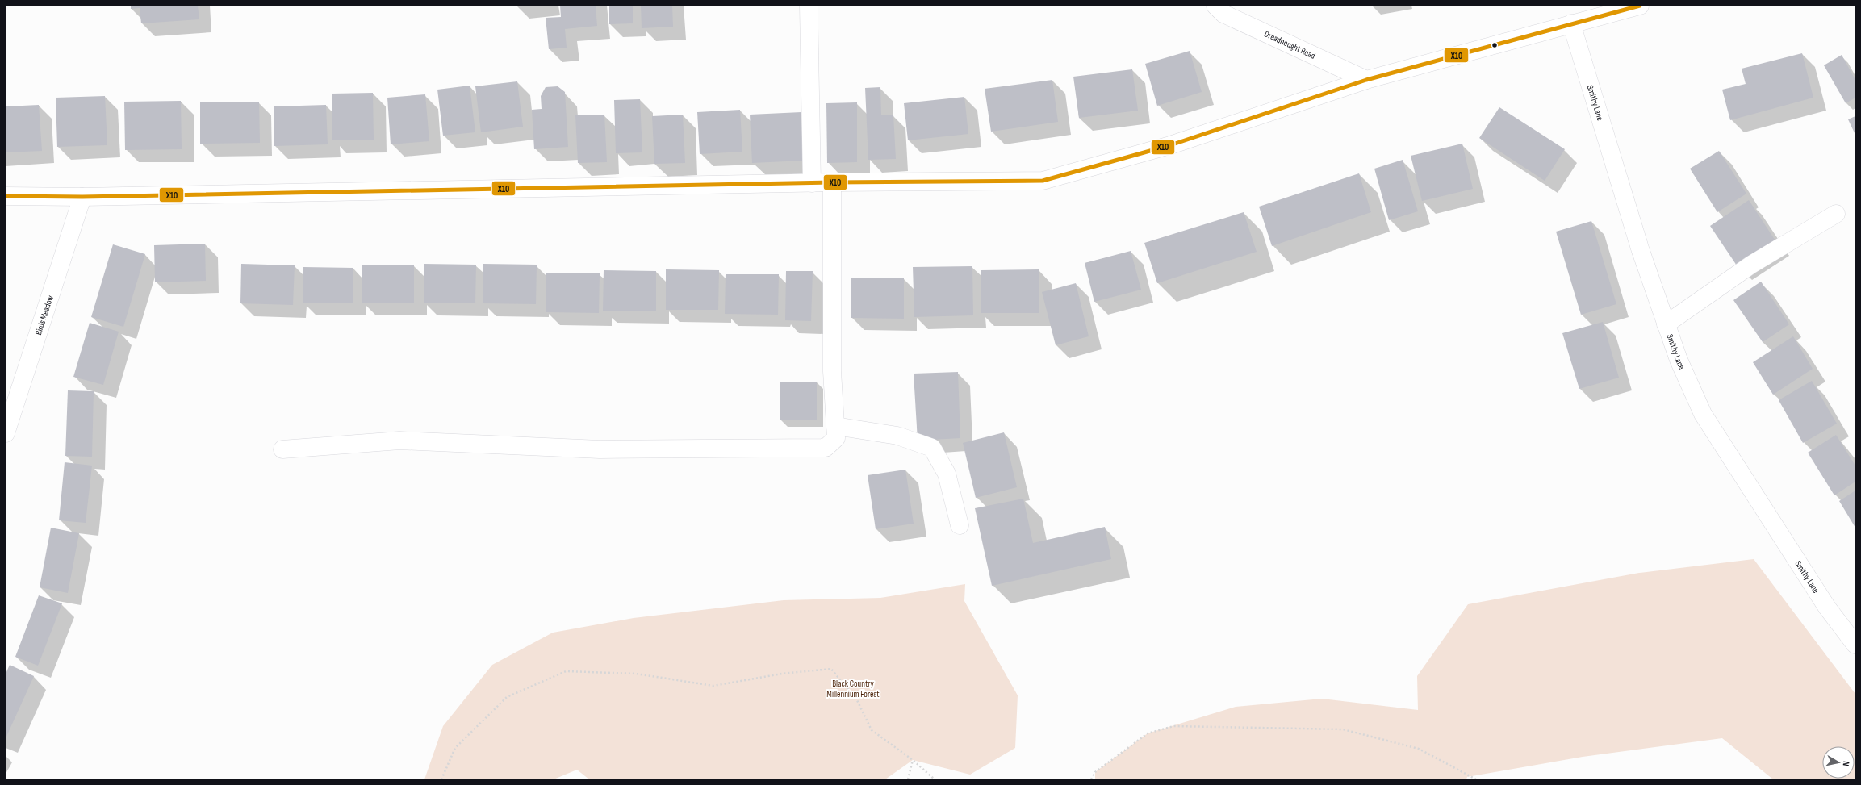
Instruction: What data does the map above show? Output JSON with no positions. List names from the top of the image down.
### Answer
{
  "streets": {
    "street": ["Dreadnought Road", "Smithy Lane", "Birds Meadow"]
  },
  "parks": ["Black Country Millennium Forest"],
  "lines": ["transit line X10"],
  "north": "right"
}
